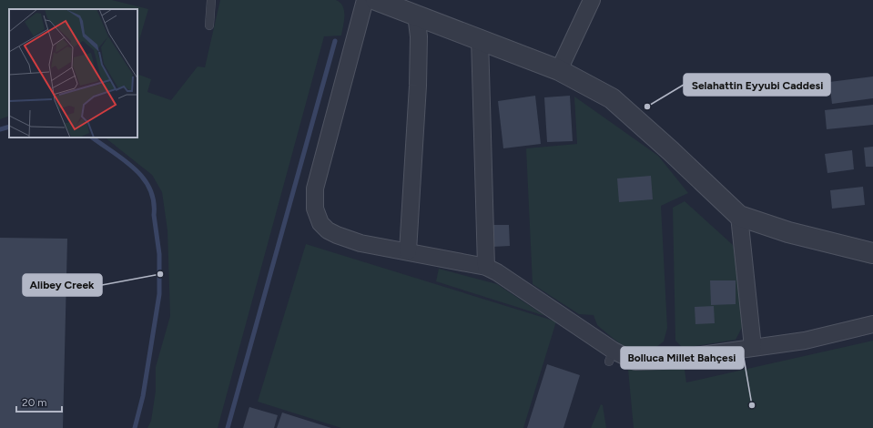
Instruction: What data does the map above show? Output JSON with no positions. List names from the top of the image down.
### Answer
{
  "places": ["Selahattin Eyyubi Caddesi", "Alibey Creek", "Bolluca Millet Bahçesi"],
  "scale_bar": "20 m"
}
